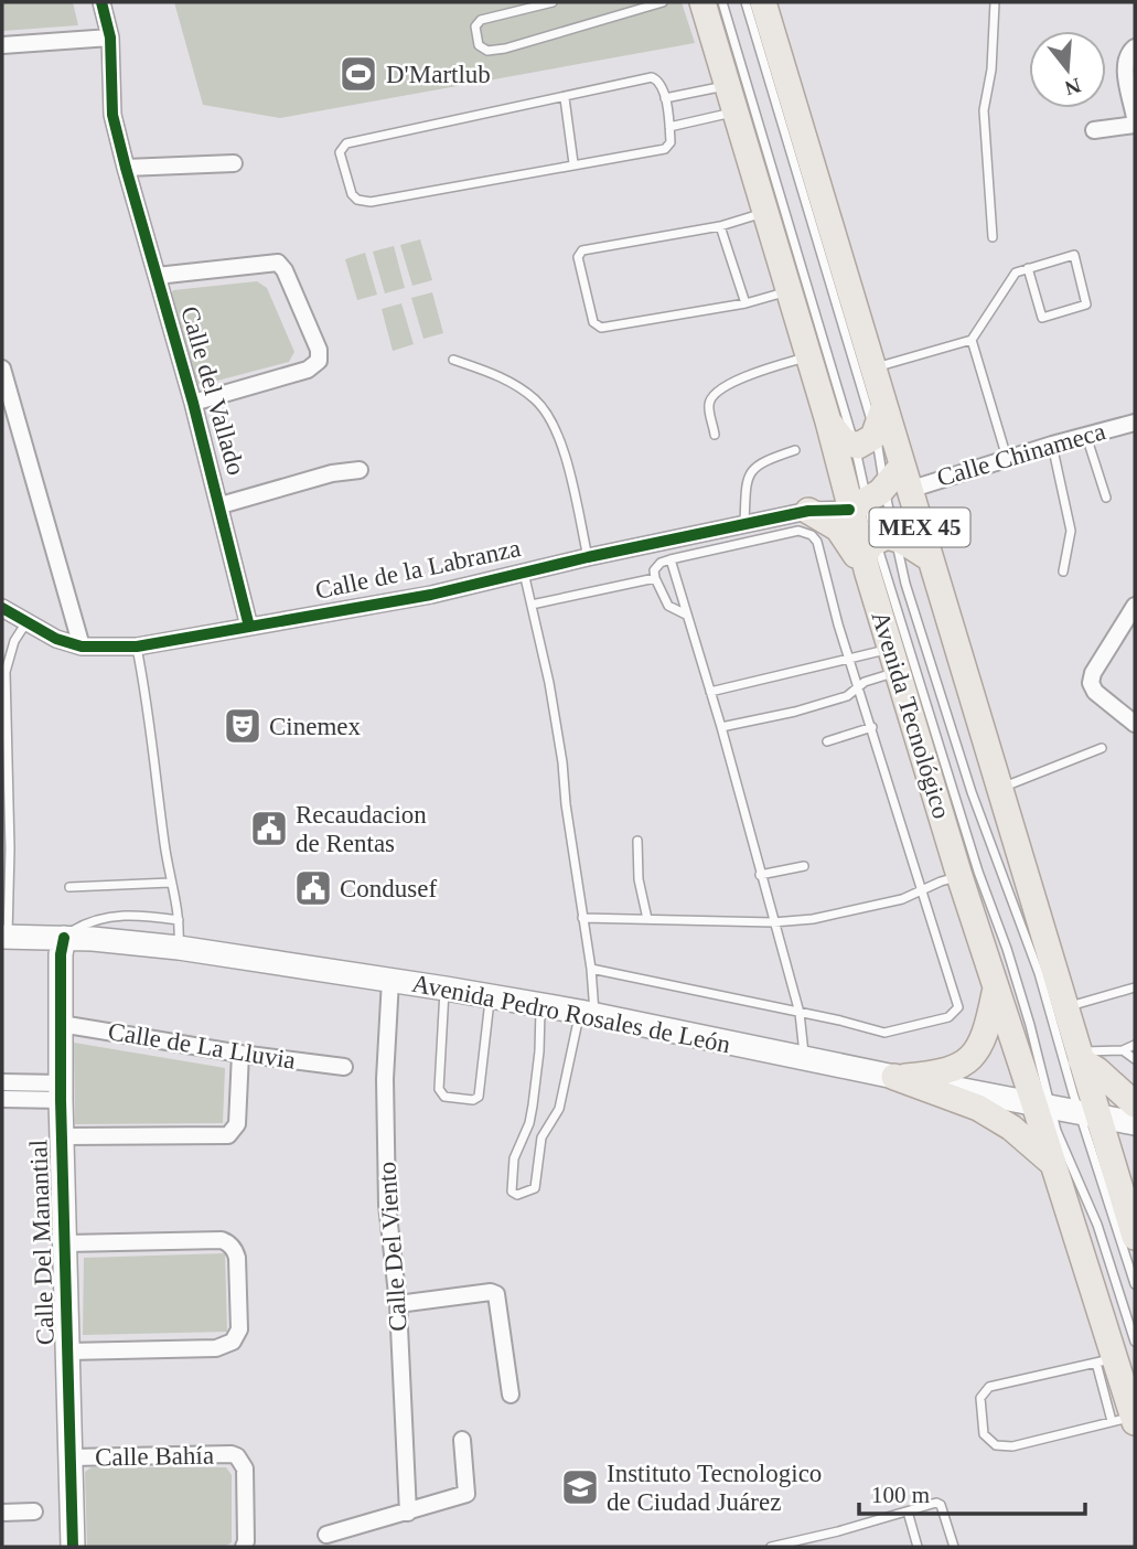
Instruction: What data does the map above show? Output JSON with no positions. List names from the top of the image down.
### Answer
{
  "streets": {
    "main road": [
      "MEX 45",
      "Avenida Tecnológico",
      "Avenida Pedro Rosales de León",
      "Calle Del Manantial"
    ],
    "street": [
      "Calle del Vallado",
      "Calle Chinameca",
      "Calle de la Labranza",
      "Calle de La Lluvia",
      "Calle Del Viento",
      "Calle Bahía"
    ]
  },
  "crossings": [
    ["Calle del Vallado", "Calle de la Labranza"],
    ["Calle Chinameca", "Calle de la Labranza"],
    ["Calle Chinameca", "Avenida Tecnológico"],
    ["Calle de la Labranza", "Avenida Tecnológico"],
    ["Avenida Tecnológico", "Avenida Pedro Rosales de León"],
    ["Avenida Pedro Rosales de León", "Calle Del Manantial"],
    ["Avenida Pedro Rosales de León", "Calle Del Viento"],
    ["Calle de La Lluvia", "Calle Del Manantial"],
    ["Calle Del Manantial", "Calle Bahía"]
  ],
  "places": {
    "sports": ["D'Martlub"],
    "theatre": ["Cinemex"],
    "public building": ["Recaudacion de Rentas", "Condusef"],
    "school or university": ["Instituto Tecnologico de Ciudad Juárez"]
  },
  "scale_bar": "100 m",
  "north": "bottom"
}
